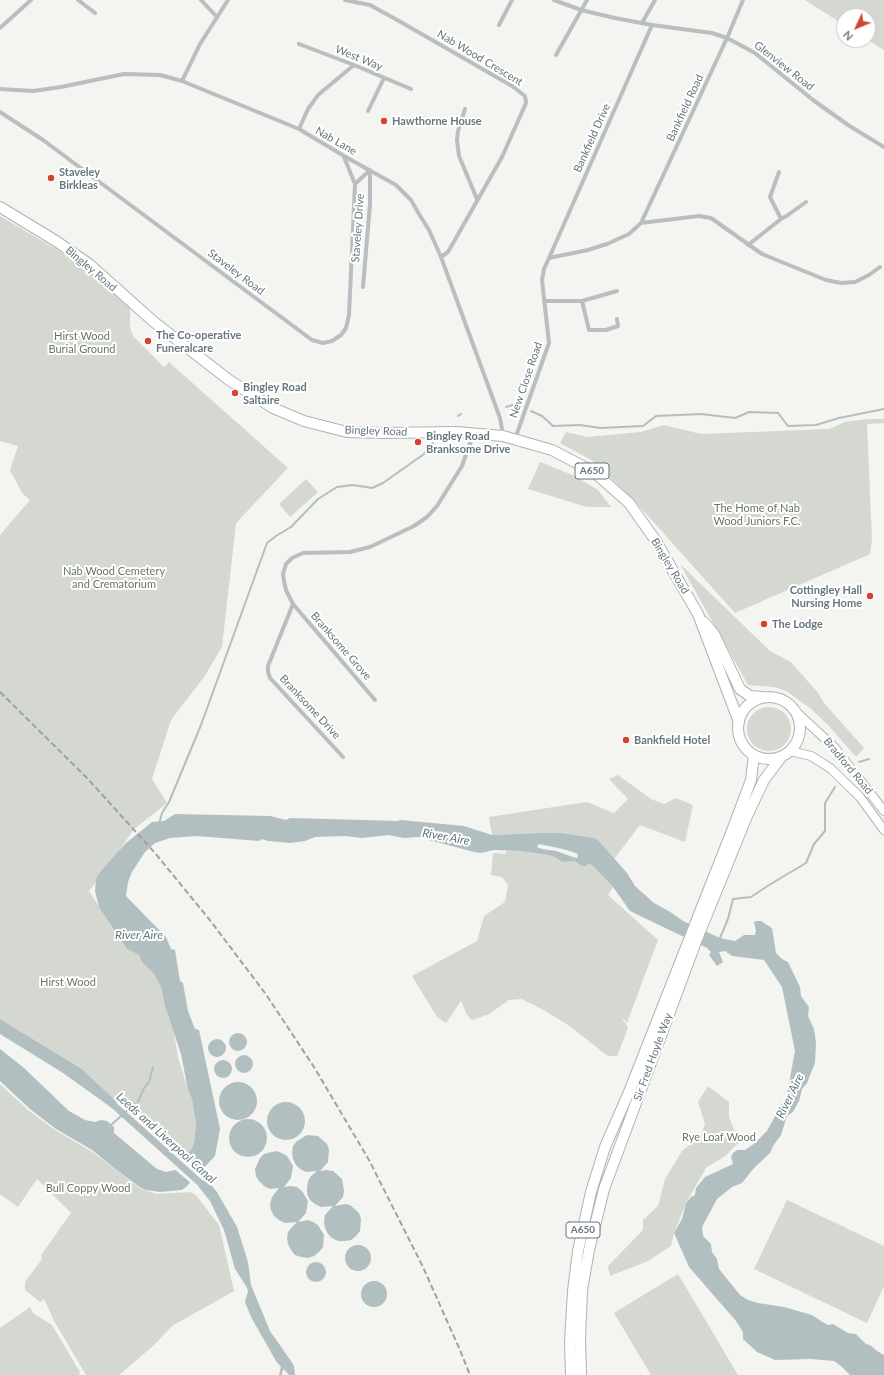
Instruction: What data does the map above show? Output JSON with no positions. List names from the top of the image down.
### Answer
{
  "streets": {
    "highway": ["Bingley Road", "A650", "Sir Fred Hoyle Way"],
    "main road": ["Bradford Road"],
    "street": [
      "West Way",
      "Nab Wood Crescent",
      "Glenview Road",
      "Bankfield Road",
      "Bankfield Drive",
      "Nab Lane",
      "Staveley Drive",
      "Staveley Road",
      "New Close Road",
      "Branksome Grove",
      "Branksome Drive"
    ]
  },
  "crossings": [
    ["Nab Wood Crescent", "Nab Lane"],
    ["Glenview Road", "Bankfield Road"],
    ["Glenview Road", "Bankfield Drive"],
    ["Bankfield Drive", "New Close Road"],
    ["Nab Lane", "Staveley Drive"],
    ["Nab Lane", "Bingley Road"],
    ["Nab Lane", "Staveley Road"],
    ["Bingley Road", "New Close Road"],
    ["Bingley Road", "A650"],
    ["Bingley Road", "Bradford Road"],
    ["Bingley Road", "Sir Fred Hoyle Way"],
    ["A650", "Bradford Road"],
    ["A650", "Sir Fred Hoyle Way"],
    ["Branksome Grove", "Branksome Drive"],
    ["Bradford Road", "Sir Fred Hoyle Way"]
  ],
  "water": ["River Aire", "Leeds and Liverpool Canal"],
  "parks": [
    "Hirst Wood Burial Ground",
    "The Home of Nab Wood Juniors F.C.",
    "Nab Wood Cemetery and Crematorium",
    "Hirst Wood",
    "Rye Loaf Wood",
    "Bull Coppy Wood"
  ],
  "places": [
    "Hawthorne House",
    "Staveley Birkleas",
    "The Co-operative Funeralcare",
    "Bingley Road Saltaire",
    "Bingley Road Branksome Drive",
    "Cottingley Hall Nursing Home",
    "The Lodge",
    "Bankfield Hotel"
  ],
  "north": "bottom left"
}
